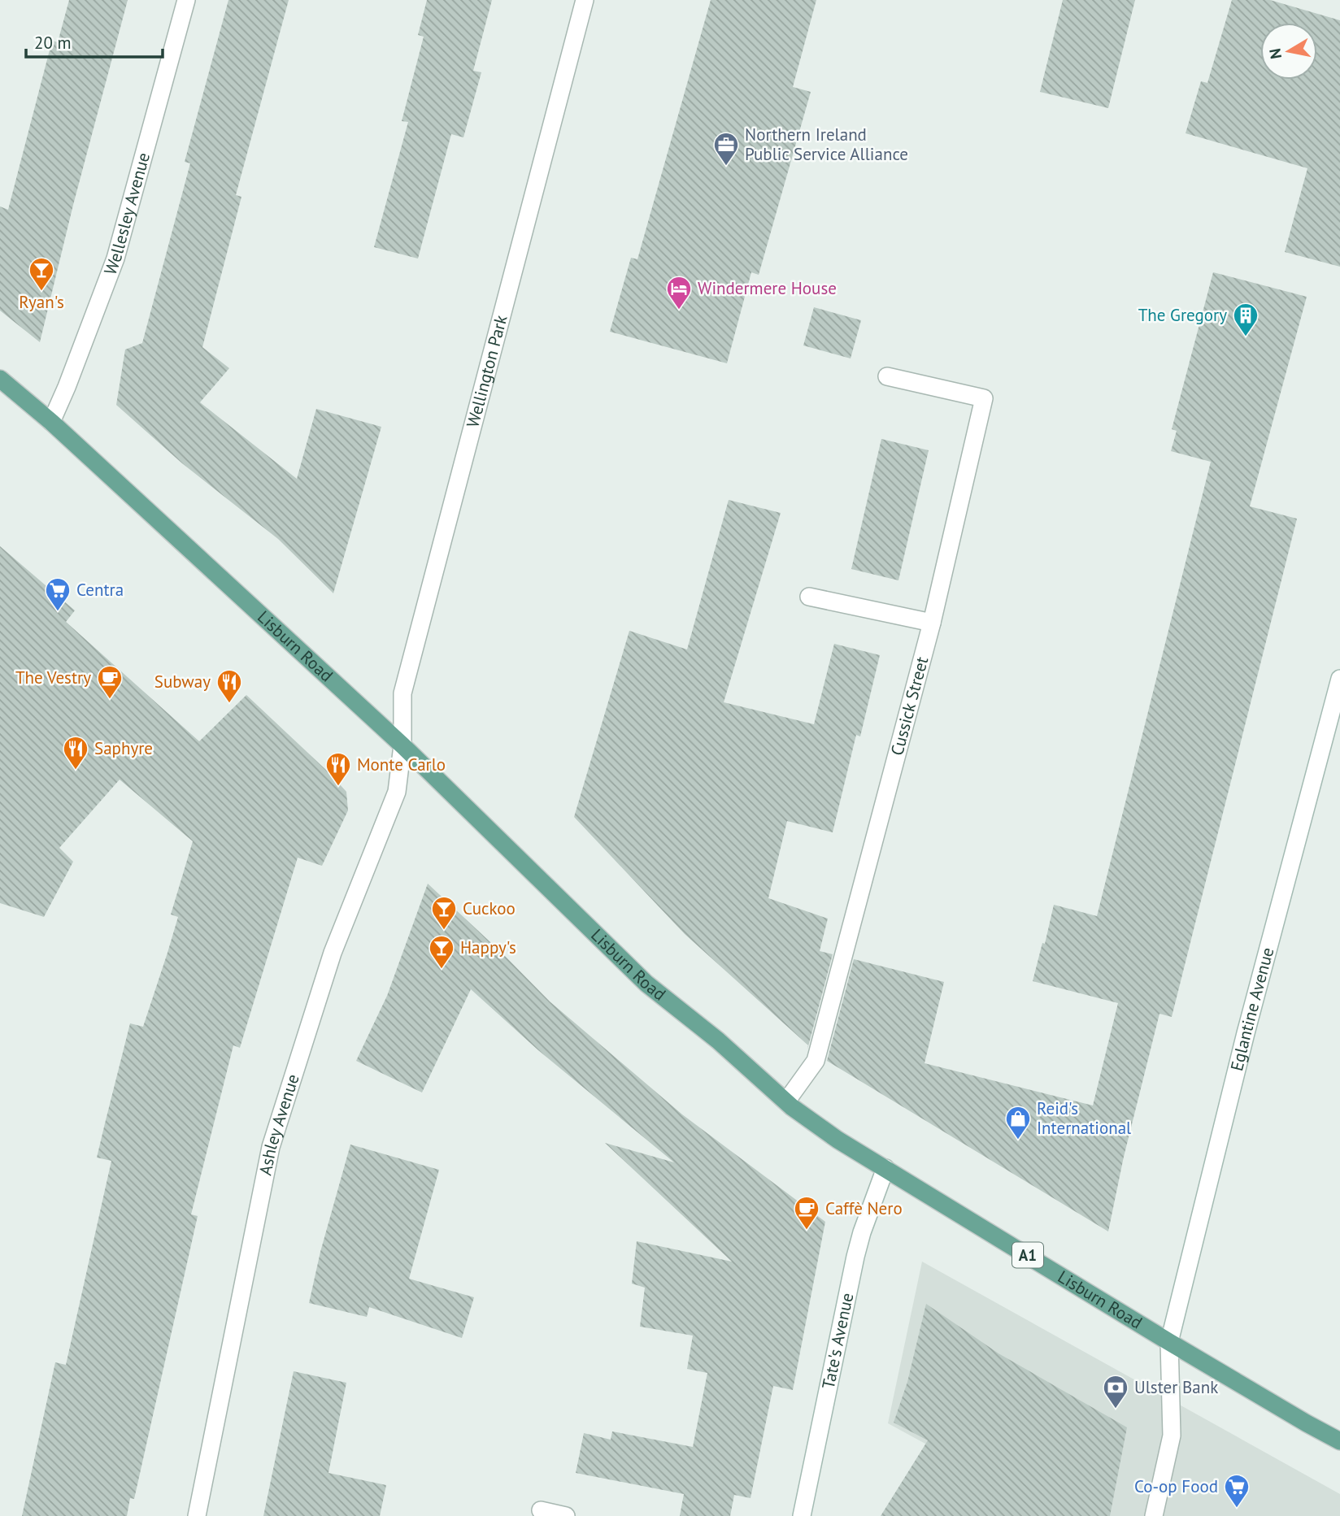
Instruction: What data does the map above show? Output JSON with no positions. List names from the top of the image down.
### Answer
{
  "streets": {
    "main road": ["Lisburn Road", "A1"],
    "street": [
      "Wellesley Avenue",
      "Wellington Park",
      "Cussick Street",
      "Eglantine Avenue",
      "Ashley Avenue",
      "Tate's Avenue"
    ]
  },
  "crossings": [
    ["Wellesley Avenue", "Lisburn Road"],
    ["Wellington Park", "Lisburn Road"],
    ["Wellington Park", "Ashley Avenue"],
    ["Lisburn Road", "Cussick Street"],
    ["Lisburn Road", "Eglantine Avenue"],
    ["Lisburn Road", "Ashley Avenue"],
    ["Lisburn Road", "Tate's Avenue"]
  ],
  "places": {
    "office": ["Northern Ireland Public Service Alliance"],
    "bar": ["Ryan's", "Cuckoo", "Happy's"],
    "hotel": ["Windermere House"],
    "building": ["The Gregory"],
    "supermarket": ["Centra", "Co-op Food"],
    "cafe": ["The Vestry", "Caffè Nero"],
    "restaurant": ["Subway", "Saphyre", "Monte Carlo"],
    "shop": ["Reid's International"],
    "bank": ["Ulster Bank"]
  },
  "scale_bar": "20 m",
  "north": "left"
}
